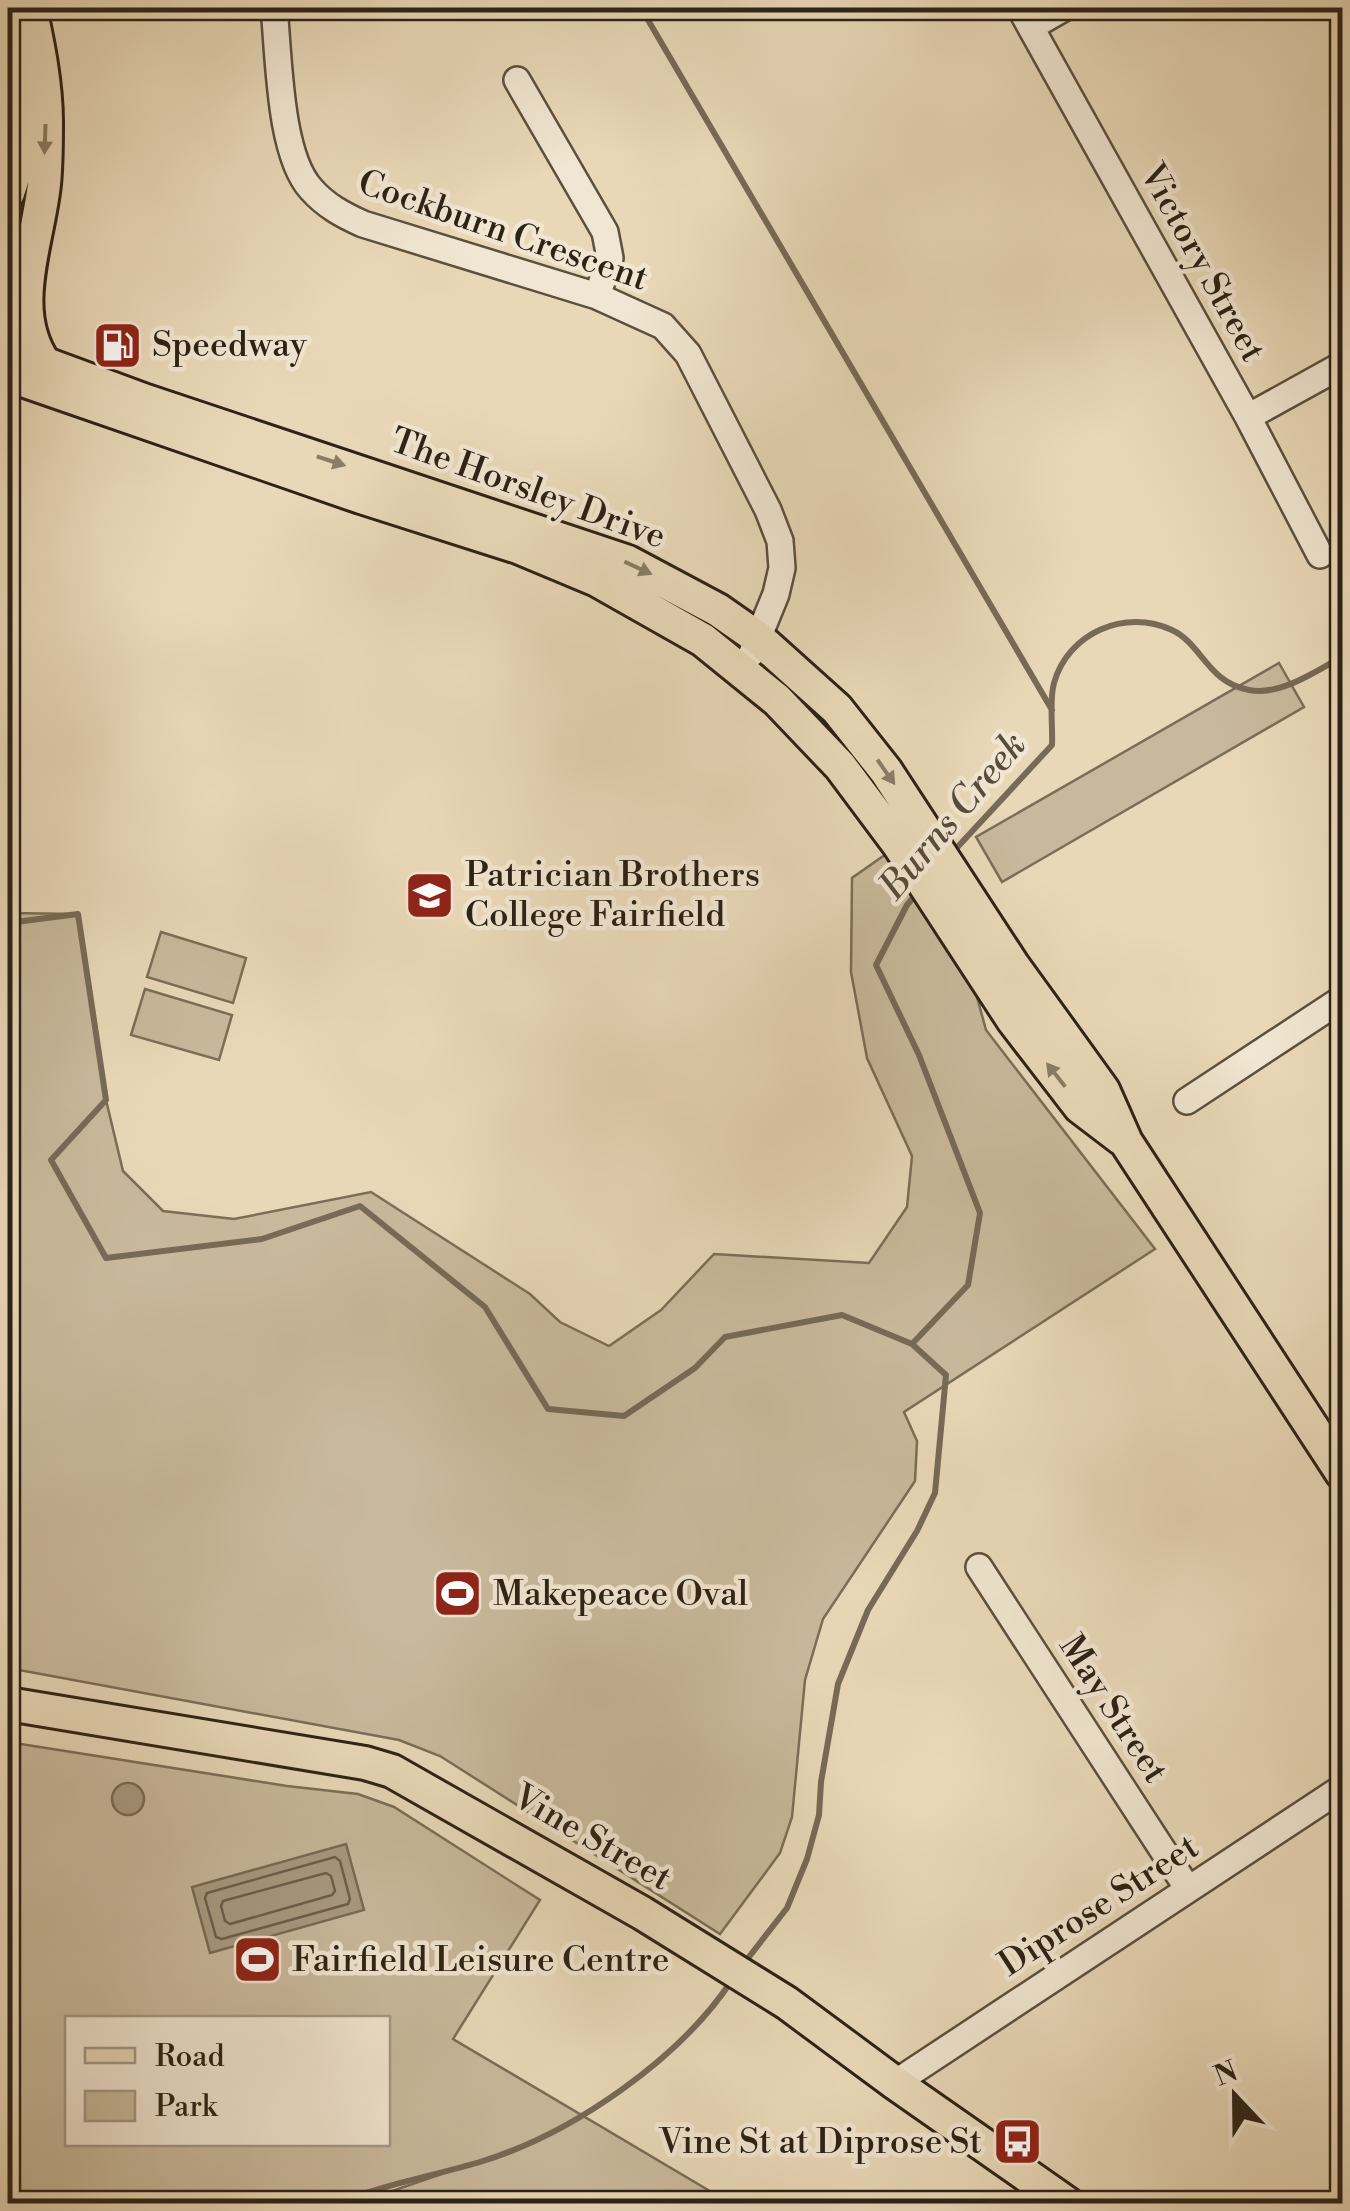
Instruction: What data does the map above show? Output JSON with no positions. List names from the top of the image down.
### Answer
{
  "streets": {
    "main road": ["The Horsley Drive", "Vine Street"],
    "street": [
      "Cockburn Crescent",
      "Victory Street",
      "May Street",
      "Diprose Street"
    ]
  },
  "crossings": [
    ["Cockburn Crescent", "The Horsley Drive"],
    ["May Street", "Diprose Street"],
    ["Vine Street", "Diprose Street"]
  ],
  "water": ["Burns Creek"],
  "places": {
    "fuel station": ["Speedway"],
    "school or university": ["Patrician Brothers College Fairfield"],
    "sports": ["Makepeace Oval", "Fairfield Leisure Centre"],
    "bus stop": ["Vine St at Diprose St"]
  },
  "legend": ["Road", "Park"],
  "north": "top"
}
